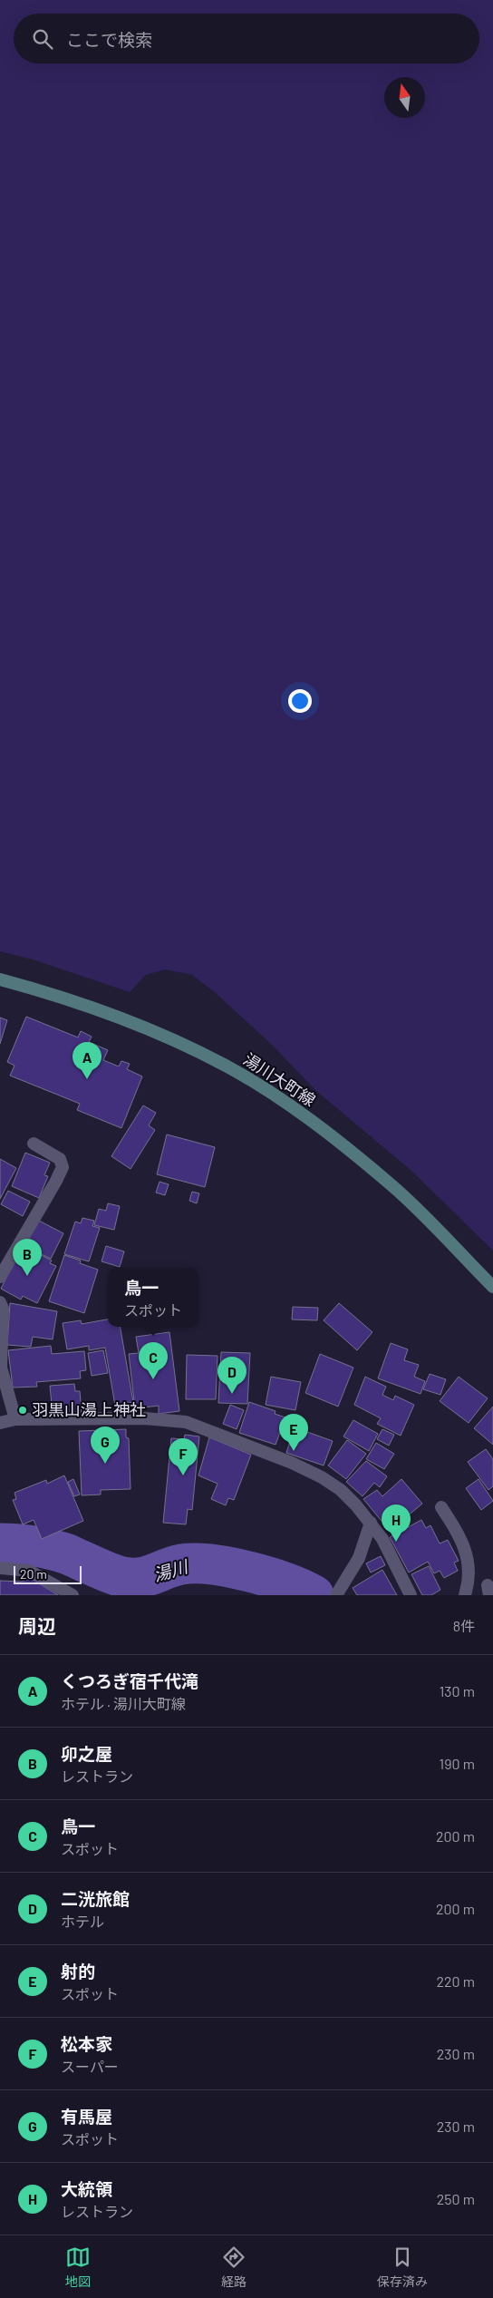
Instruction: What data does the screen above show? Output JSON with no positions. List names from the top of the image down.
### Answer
{
  "streets": {
    "main road": ["湯川大町線"]
  },
  "water": ["湯川"],
  "places": ["羽黒山湯上神社"],
  "scale_bar": "20 m",
  "north": "top",
  "page": {
    "search": "ここで検索",
    "pins": [
      "A",
      "B",
      "C",
      "D",
      "E",
      "G",
      "F",
      "H"
    ],
    "popup": ["鳥一", "スポット"],
    "scale": "20 m",
    "heading": ["周辺", "8件"],
    "list": [
      {
        "mark": "A",
        "name": "くつろぎ宿千代滝",
        "note": "ホテル · 湯川大町線",
        "value": "130 m"
      },
      {
        "mark": "B",
        "name": "卯之屋",
        "note": "レストラン",
        "value": "190 m"
      },
      {
        "mark": "C",
        "name": "鳥一",
        "note": "スポット",
        "value": "200 m"
      },
      {
        "mark": "D",
        "name": "二洸旅館",
        "note": "ホテル",
        "value": "200 m"
      },
      {
        "mark": "E",
        "name": "射的",
        "note": "スポット",
        "value": "220 m"
      },
      {
        "mark": "F",
        "name": "松本家",
        "note": "スーパー",
        "value": "230 m"
      },
      {
        "mark": "G",
        "name": "有馬屋",
        "note": "スポット",
        "value": "230 m"
      },
      {
        "mark": "H",
        "name": "大統領",
        "note": "レストラン",
        "value": "250 m"
      }
    ],
    "nav": ["地図", "経路", "保存済み"]
  }
}
